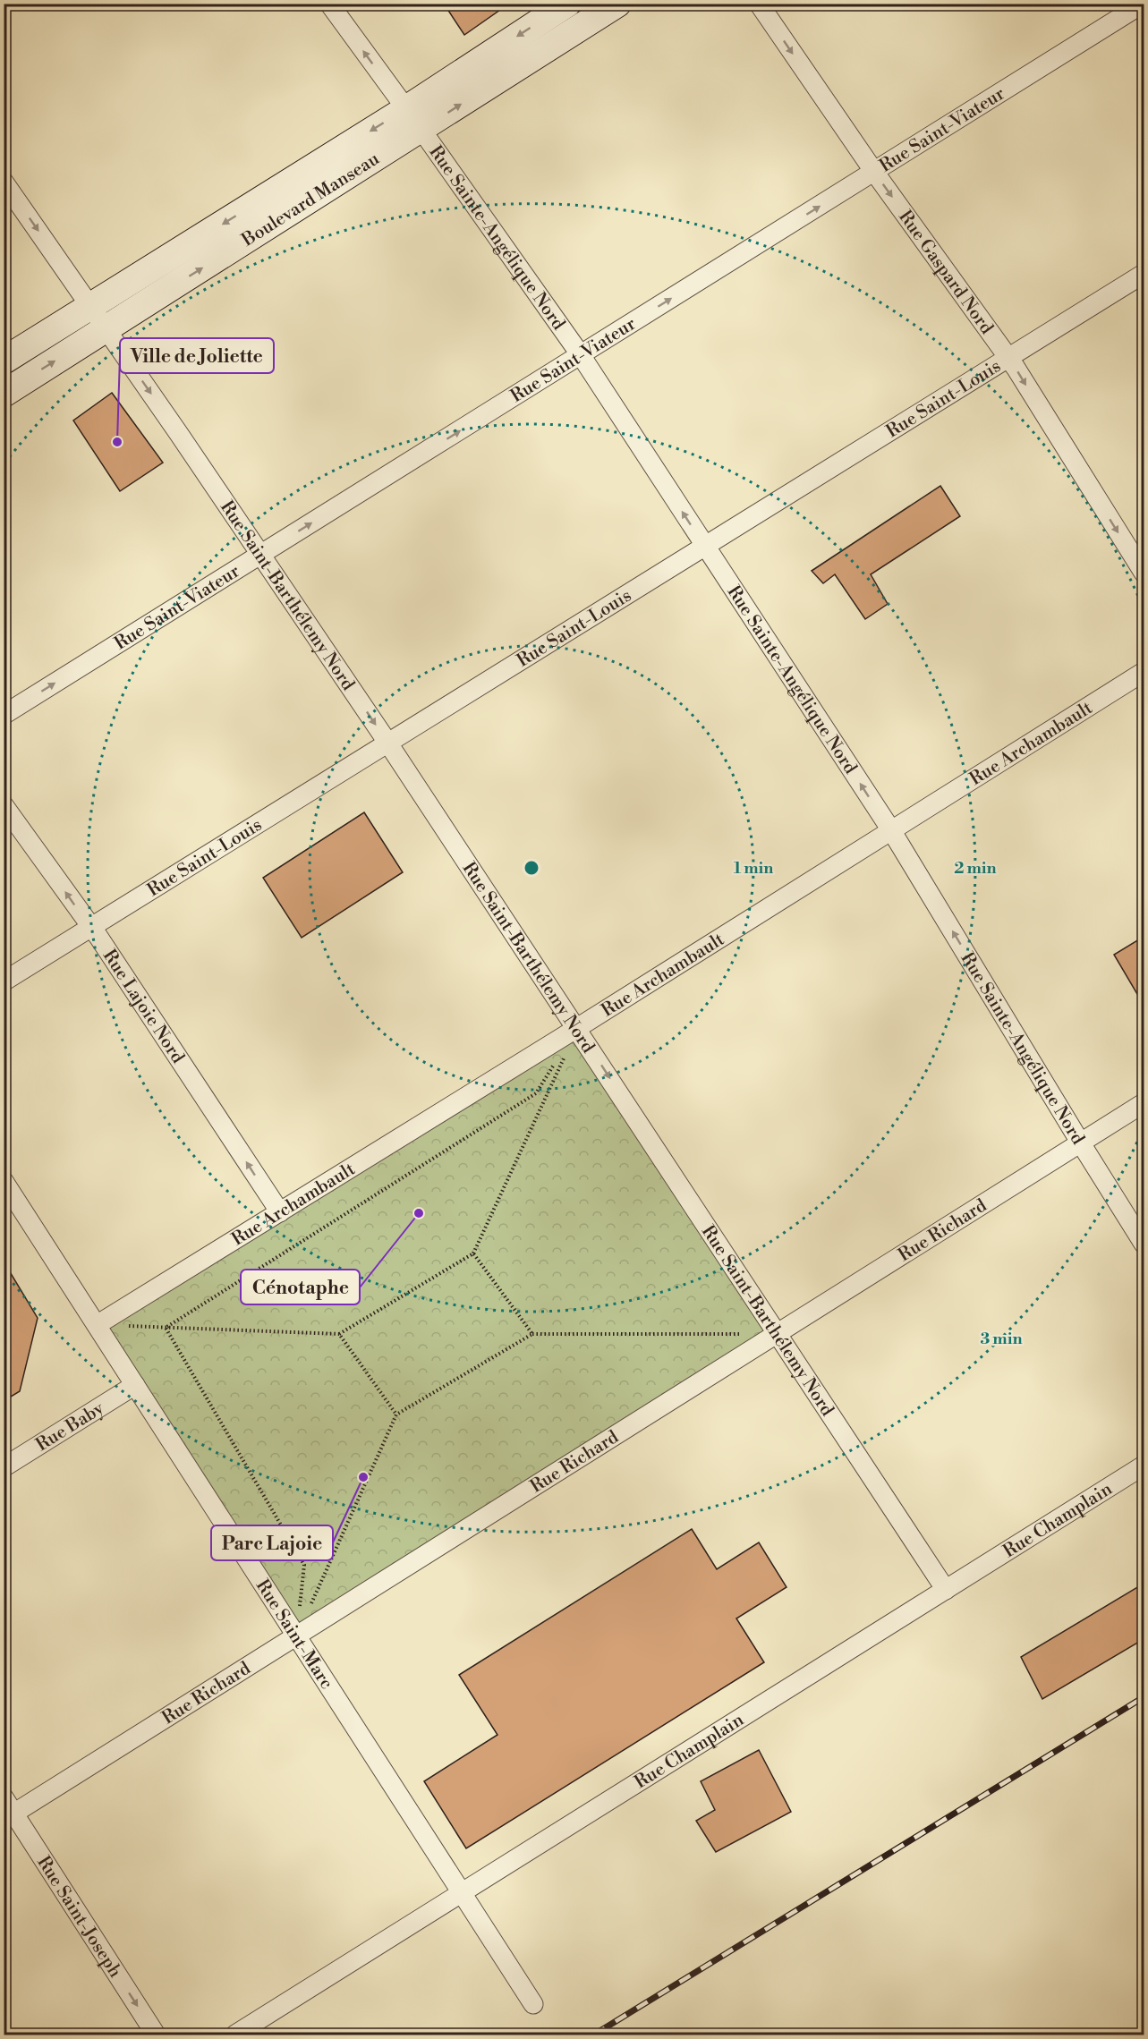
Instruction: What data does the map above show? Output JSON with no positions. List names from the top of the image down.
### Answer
{
  "streets": {
    "main road": ["Boulevard Manseau"],
    "street": [
      "Rue Saint-Viateur",
      "Rue Sainte-Angélique Nord",
      "Rue Gaspard Nord",
      "Rue Saint-Louis",
      "Rue Saint-Barthélemy Nord",
      "Rue Archambault",
      "Rue Lajoie Nord",
      "Rue Richard",
      "Rue Baby",
      "Rue Champlain",
      "Rue Saint-Marc",
      "Rue Saint-Joseph"
    ]
  },
  "crossings": [
    ["Rue Saint-Viateur", "Rue Sainte-Angélique Nord"],
    ["Rue Saint-Viateur", "Rue Gaspard Nord"],
    ["Rue Saint-Viateur", "Rue Saint-Barthélemy Nord"],
    ["Boulevard Manseau", "Rue Sainte-Angélique Nord"],
    ["Boulevard Manseau", "Rue Saint-Barthélemy Nord"],
    ["Rue Sainte-Angélique Nord", "Rue Saint-Louis"],
    ["Rue Sainte-Angélique Nord", "Rue Archambault"],
    ["Rue Sainte-Angélique Nord", "Rue Richard"],
    ["Rue Gaspard Nord", "Rue Saint-Louis"],
    ["Rue Saint-Louis", "Rue Saint-Barthélemy Nord"],
    ["Rue Saint-Louis", "Rue Lajoie Nord"],
    ["Rue Saint-Barthélemy Nord", "Rue Archambault"],
    ["Rue Saint-Barthélemy Nord", "Rue Richard"],
    ["Rue Saint-Barthélemy Nord", "Rue Champlain"],
    ["Rue Archambault", "Rue Lajoie Nord"],
    ["Rue Archambault", "Rue Saint-Marc"],
    ["Rue Richard", "Rue Saint-Marc"],
    ["Rue Richard", "Rue Saint-Joseph"],
    ["Rue Baby", "Rue Saint-Marc"],
    ["Rue Champlain", "Rue Saint-Marc"]
  ],
  "one_way": [
    "Rue Saint-Viateur",
    "Rue Sainte-Angélique Nord",
    "Rue Gaspard Nord",
    "Rue Saint-Barthélemy Nord",
    "Rue Lajoie Nord",
    "Rue Saint-Joseph"
  ],
  "places": ["Ville de Joliette", "Cénotaphe", "Parc Lajoie"],
  "rings": ["1 min", "2 min", "3 min"]
}
